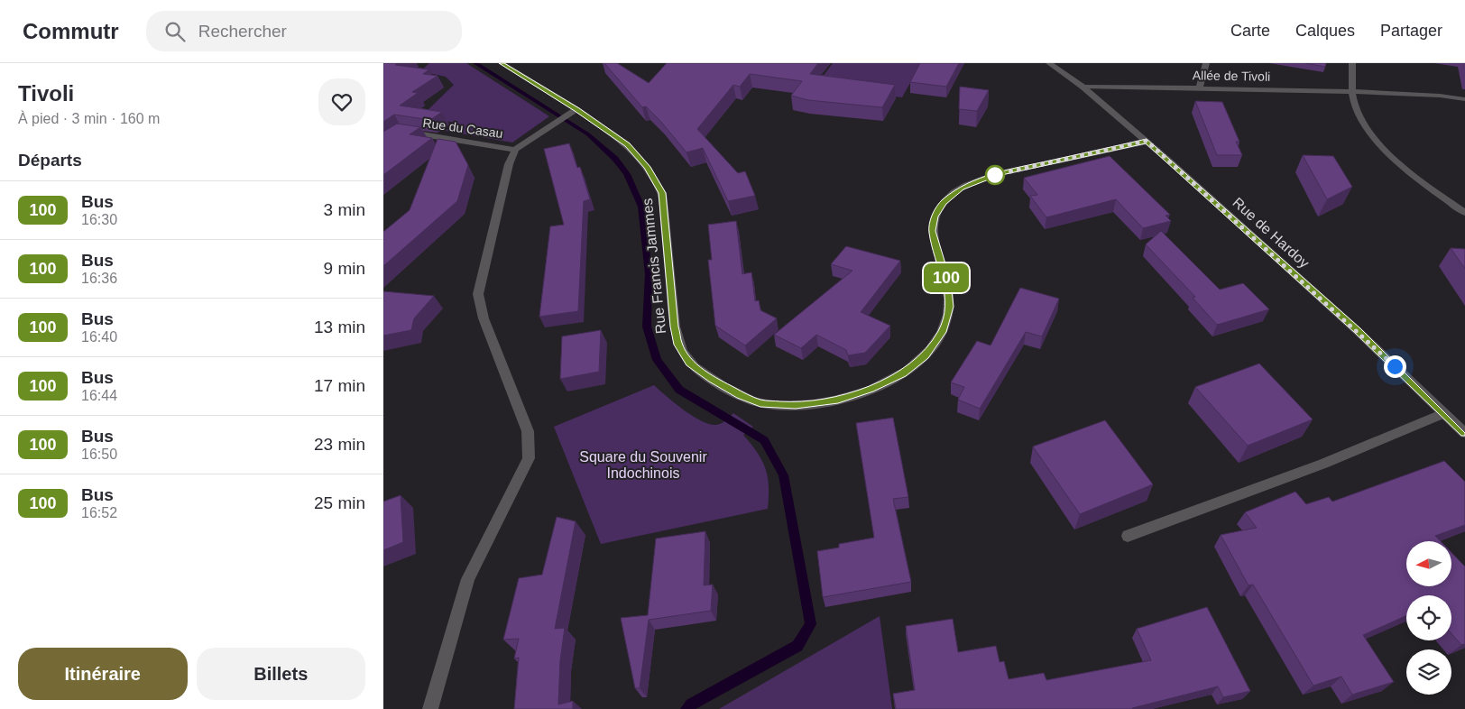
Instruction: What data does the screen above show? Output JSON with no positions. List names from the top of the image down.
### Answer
{
  "streets": {
    "street": [
      "Allée de Tivoli",
      "Rue du Casau",
      "Rue de Hardoy",
      "Rue Francis Jammes"
    ]
  },
  "crossings": [
    ["Allée de Tivoli", "Rue de Hardoy"],
    ["Rue de Hardoy", "Rue Francis Jammes"]
  ],
  "parks": ["Square du Souvenir Indochinois"],
  "lines": ["bus line 100"],
  "north": "left",
  "page": {
    "header": "Commutr",
    "search": "Rechercher",
    "nav": ["Carte", "Calques", "Partager"],
    "heading": [
      ["Tivoli", "À pied · 3 min · 160 m"],
      "Départs"
    ],
    "on_map": "100",
    "list": [
      {
        "mark": "100",
        "name": "Bus",
        "note": "16:30",
        "value": "3 min"
      },
      {
        "mark": "100",
        "name": "Bus",
        "note": "16:36",
        "value": "9 min"
      },
      {
        "mark": "100",
        "name": "Bus",
        "note": "16:40",
        "value": "13 min"
      },
      {
        "mark": "100",
        "name": "Bus",
        "note": "16:44",
        "value": "17 min"
      },
      {
        "mark": "100",
        "name": "Bus",
        "note": "16:50",
        "value": "23 min"
      },
      {
        "mark": "100",
        "name": "Bus",
        "note": "16:52",
        "value": "25 min"
      }
    ],
    "buttons": ["Itinéraire", "Billets"]
  }
}
